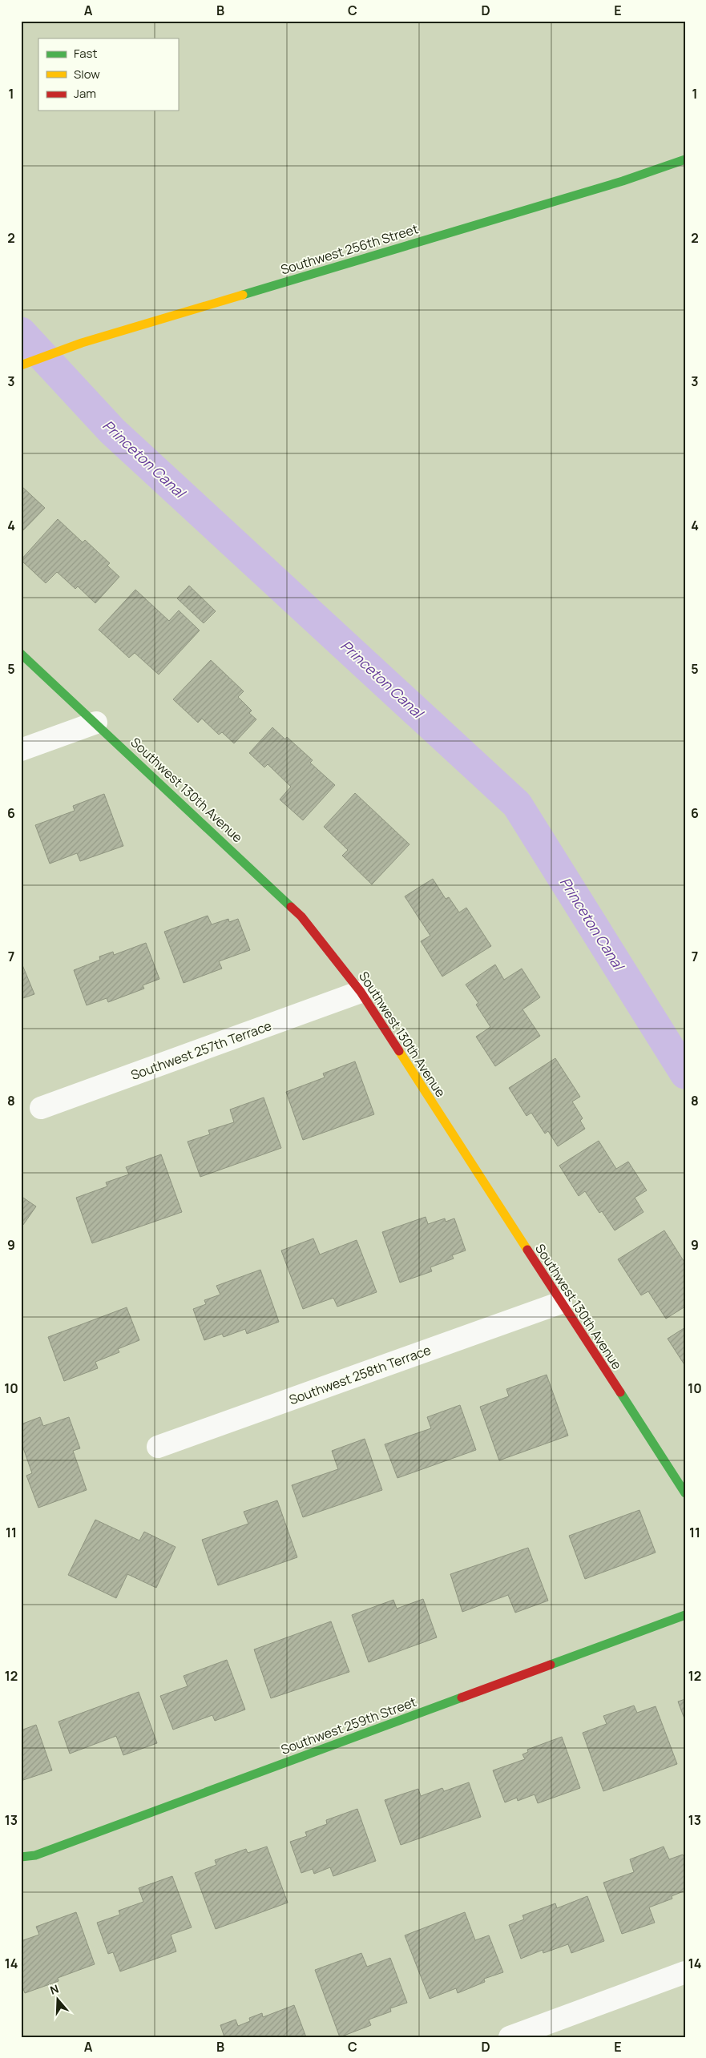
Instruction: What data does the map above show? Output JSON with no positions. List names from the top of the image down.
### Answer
{
  "streets": {
    "street": [
      "Southwest 256th Street",
      "Southwest 130th Avenue",
      "Southwest 257th Terrace",
      "Southwest 258th Terrace",
      "Southwest 259th Street"
    ]
  },
  "crossings": [
    ["Southwest 130th Avenue", "Southwest 257th Terrace"],
    ["Southwest 130th Avenue", "Southwest 258th Terrace"]
  ],
  "water": ["Princeton Canal"],
  "legend": ["Fast", "Slow", "Jam"],
  "north": "top",
  "grid": {
    "columns": [
      "A",
      "B",
      "C",
      "D",
      "E"
    ],
    "rows": [
      "1",
      "2",
      "3",
      "4",
      "5",
      "6",
      "7",
      "8",
      "9",
      "10",
      "11",
      "12",
      "13",
      "14"
    ]
  }
}
